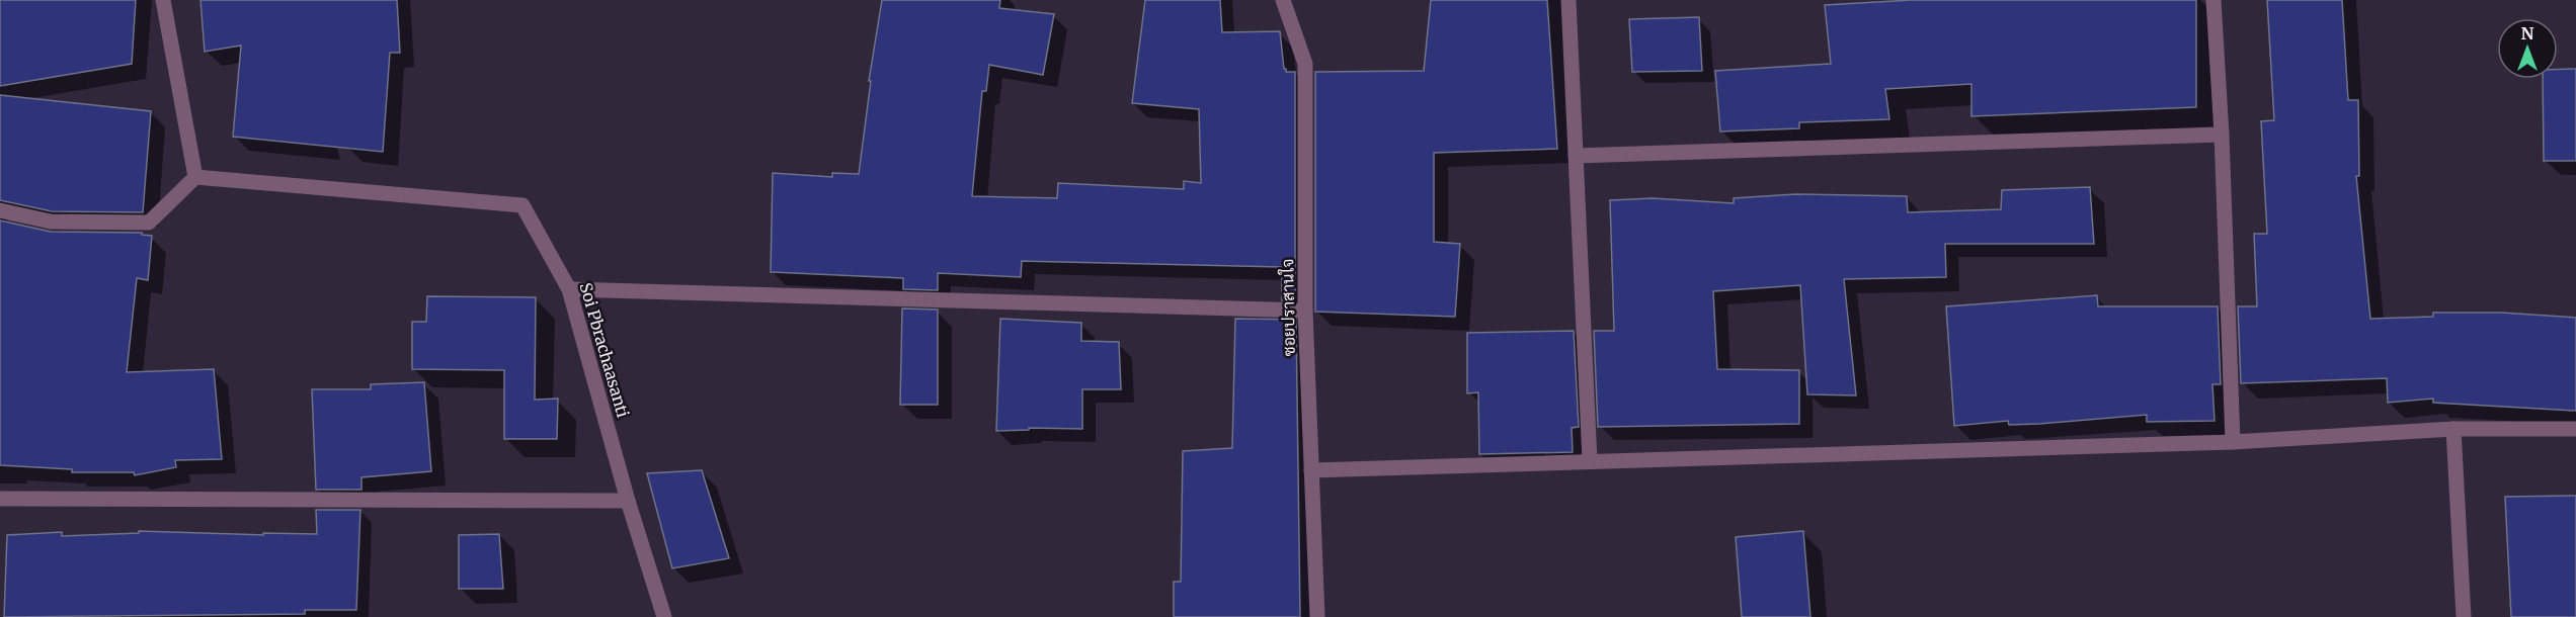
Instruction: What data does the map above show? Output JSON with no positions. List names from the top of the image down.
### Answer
{
  "streets": {
    "street": ["ซอยปราสานใจ", "Soi Pbrachaasanti"]
  },
  "north": "top"
}
